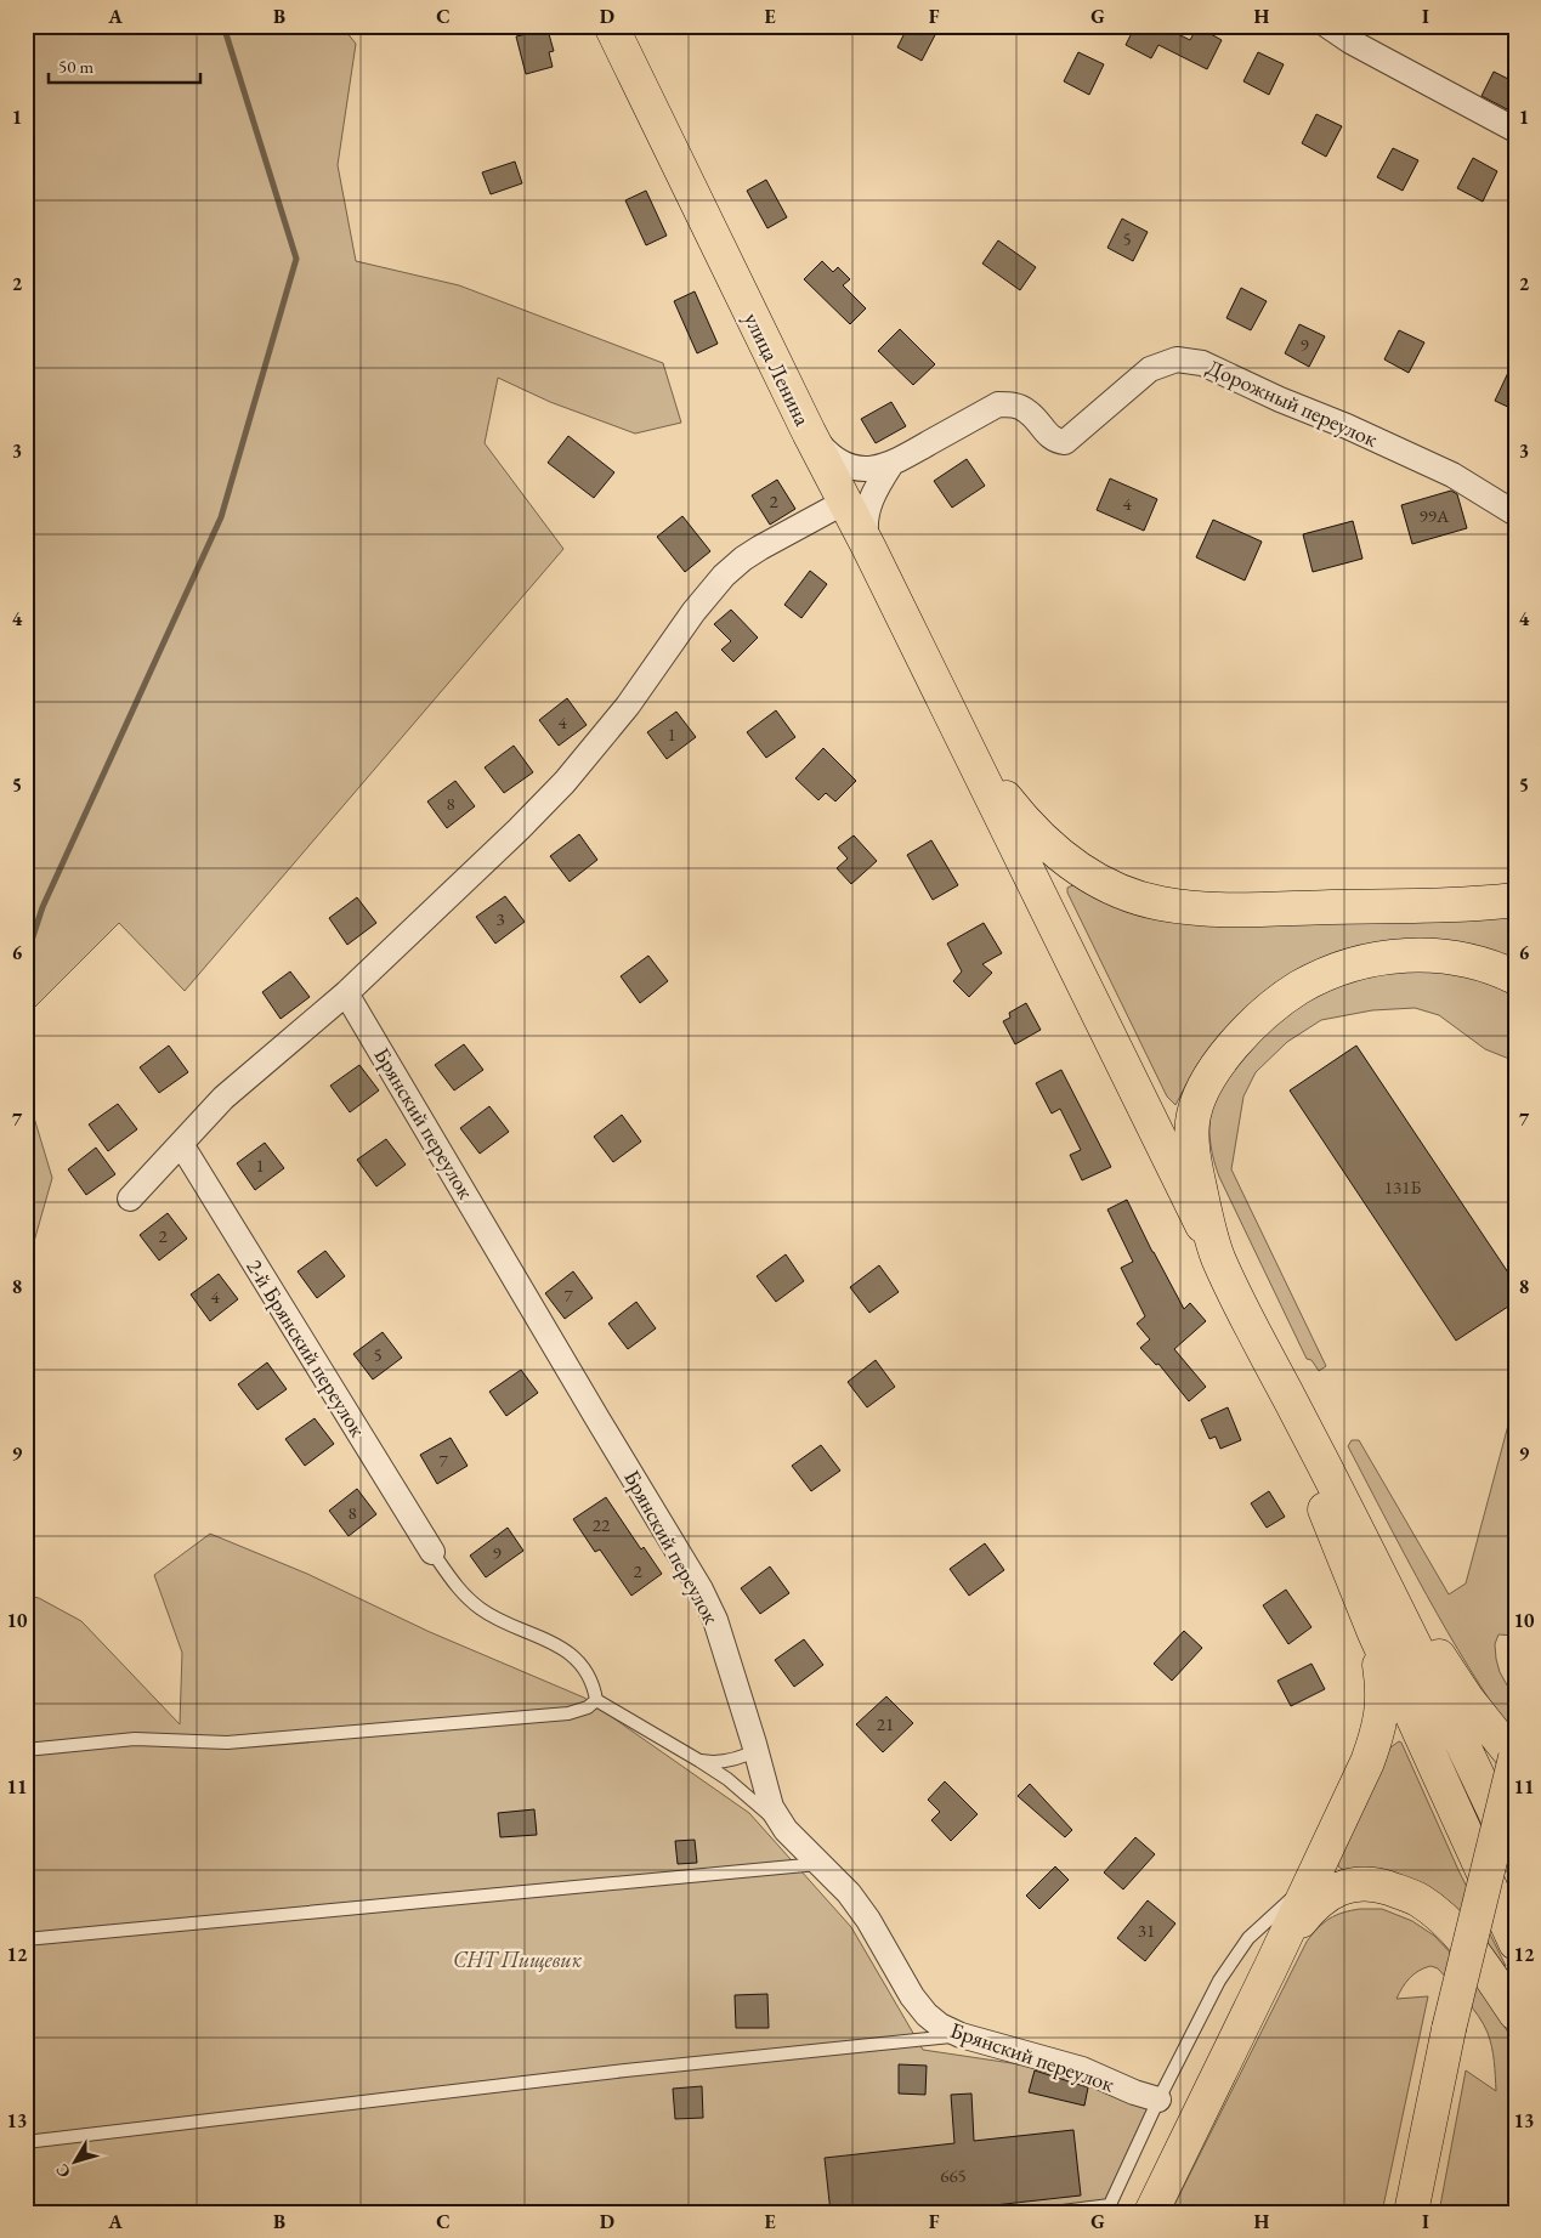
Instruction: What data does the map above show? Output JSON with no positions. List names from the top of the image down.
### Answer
{
  "streets": {
    "main road": ["улица Ленина"],
    "street": ["Дорожный переулок", "Брянский переулок", "2-й Брянский переулок"]
  },
  "parks": ["СНТ Пищевик"],
  "house_numbers": [
    "5",
    "9",
    "2",
    "4",
    "99А",
    "4",
    "1",
    "8",
    "3",
    "1",
    "131Б",
    "2",
    "7",
    "4",
    "5",
    "7",
    "8",
    "22",
    "9",
    "2",
    "21",
    "31",
    "665"
  ],
  "scale_bar": "50 m",
  "north": "bottom left",
  "grid": {
    "columns": [
      "A",
      "B",
      "C",
      "D",
      "E",
      "F",
      "G",
      "H",
      "I"
    ],
    "rows": [
      "1",
      "2",
      "3",
      "4",
      "5",
      "6",
      "7",
      "8",
      "9",
      "10",
      "11",
      "12",
      "13"
    ]
  }
}
